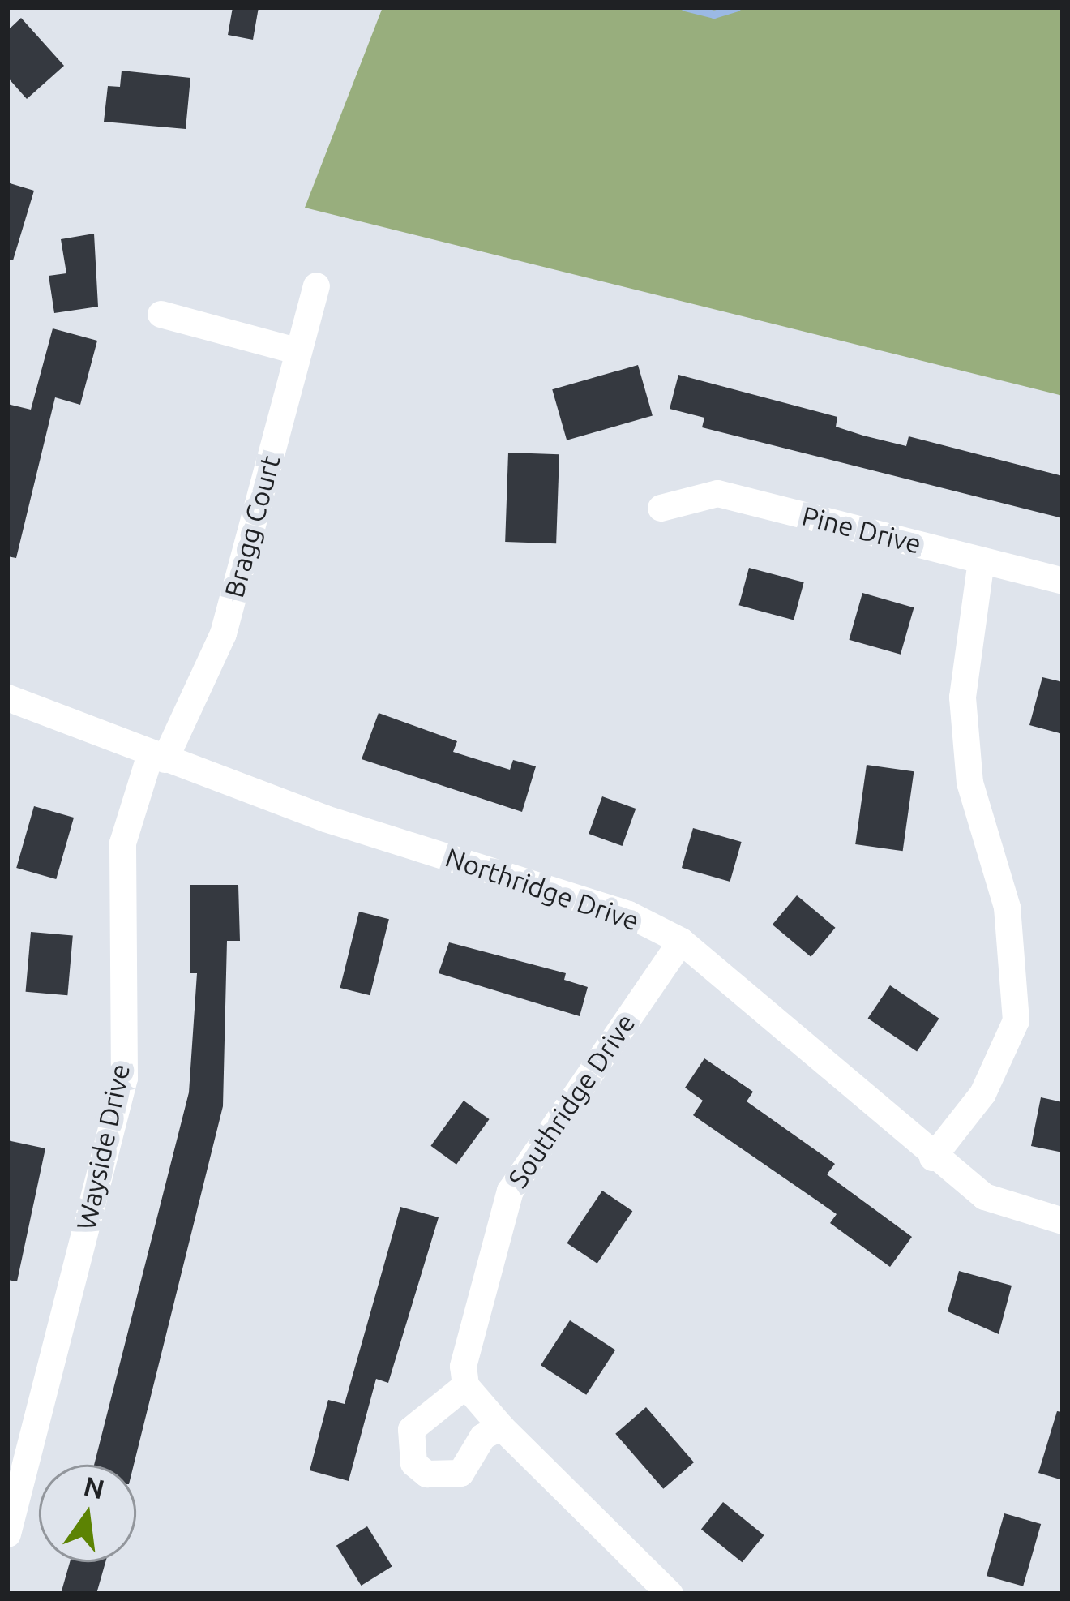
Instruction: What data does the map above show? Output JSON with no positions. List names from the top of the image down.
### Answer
{
  "streets": {
    "street": [
      "Bragg Court",
      "Pine Drive",
      "Northridge Drive",
      "Southridge Drive",
      "Wayside Drive"
    ]
  },
  "crossings": [
    ["Bragg Court", "Northridge Drive"],
    ["Bragg Court", "Wayside Drive"],
    ["Northridge Drive", "Southridge Drive"],
    ["Northridge Drive", "Wayside Drive"]
  ],
  "north": "top"
}
